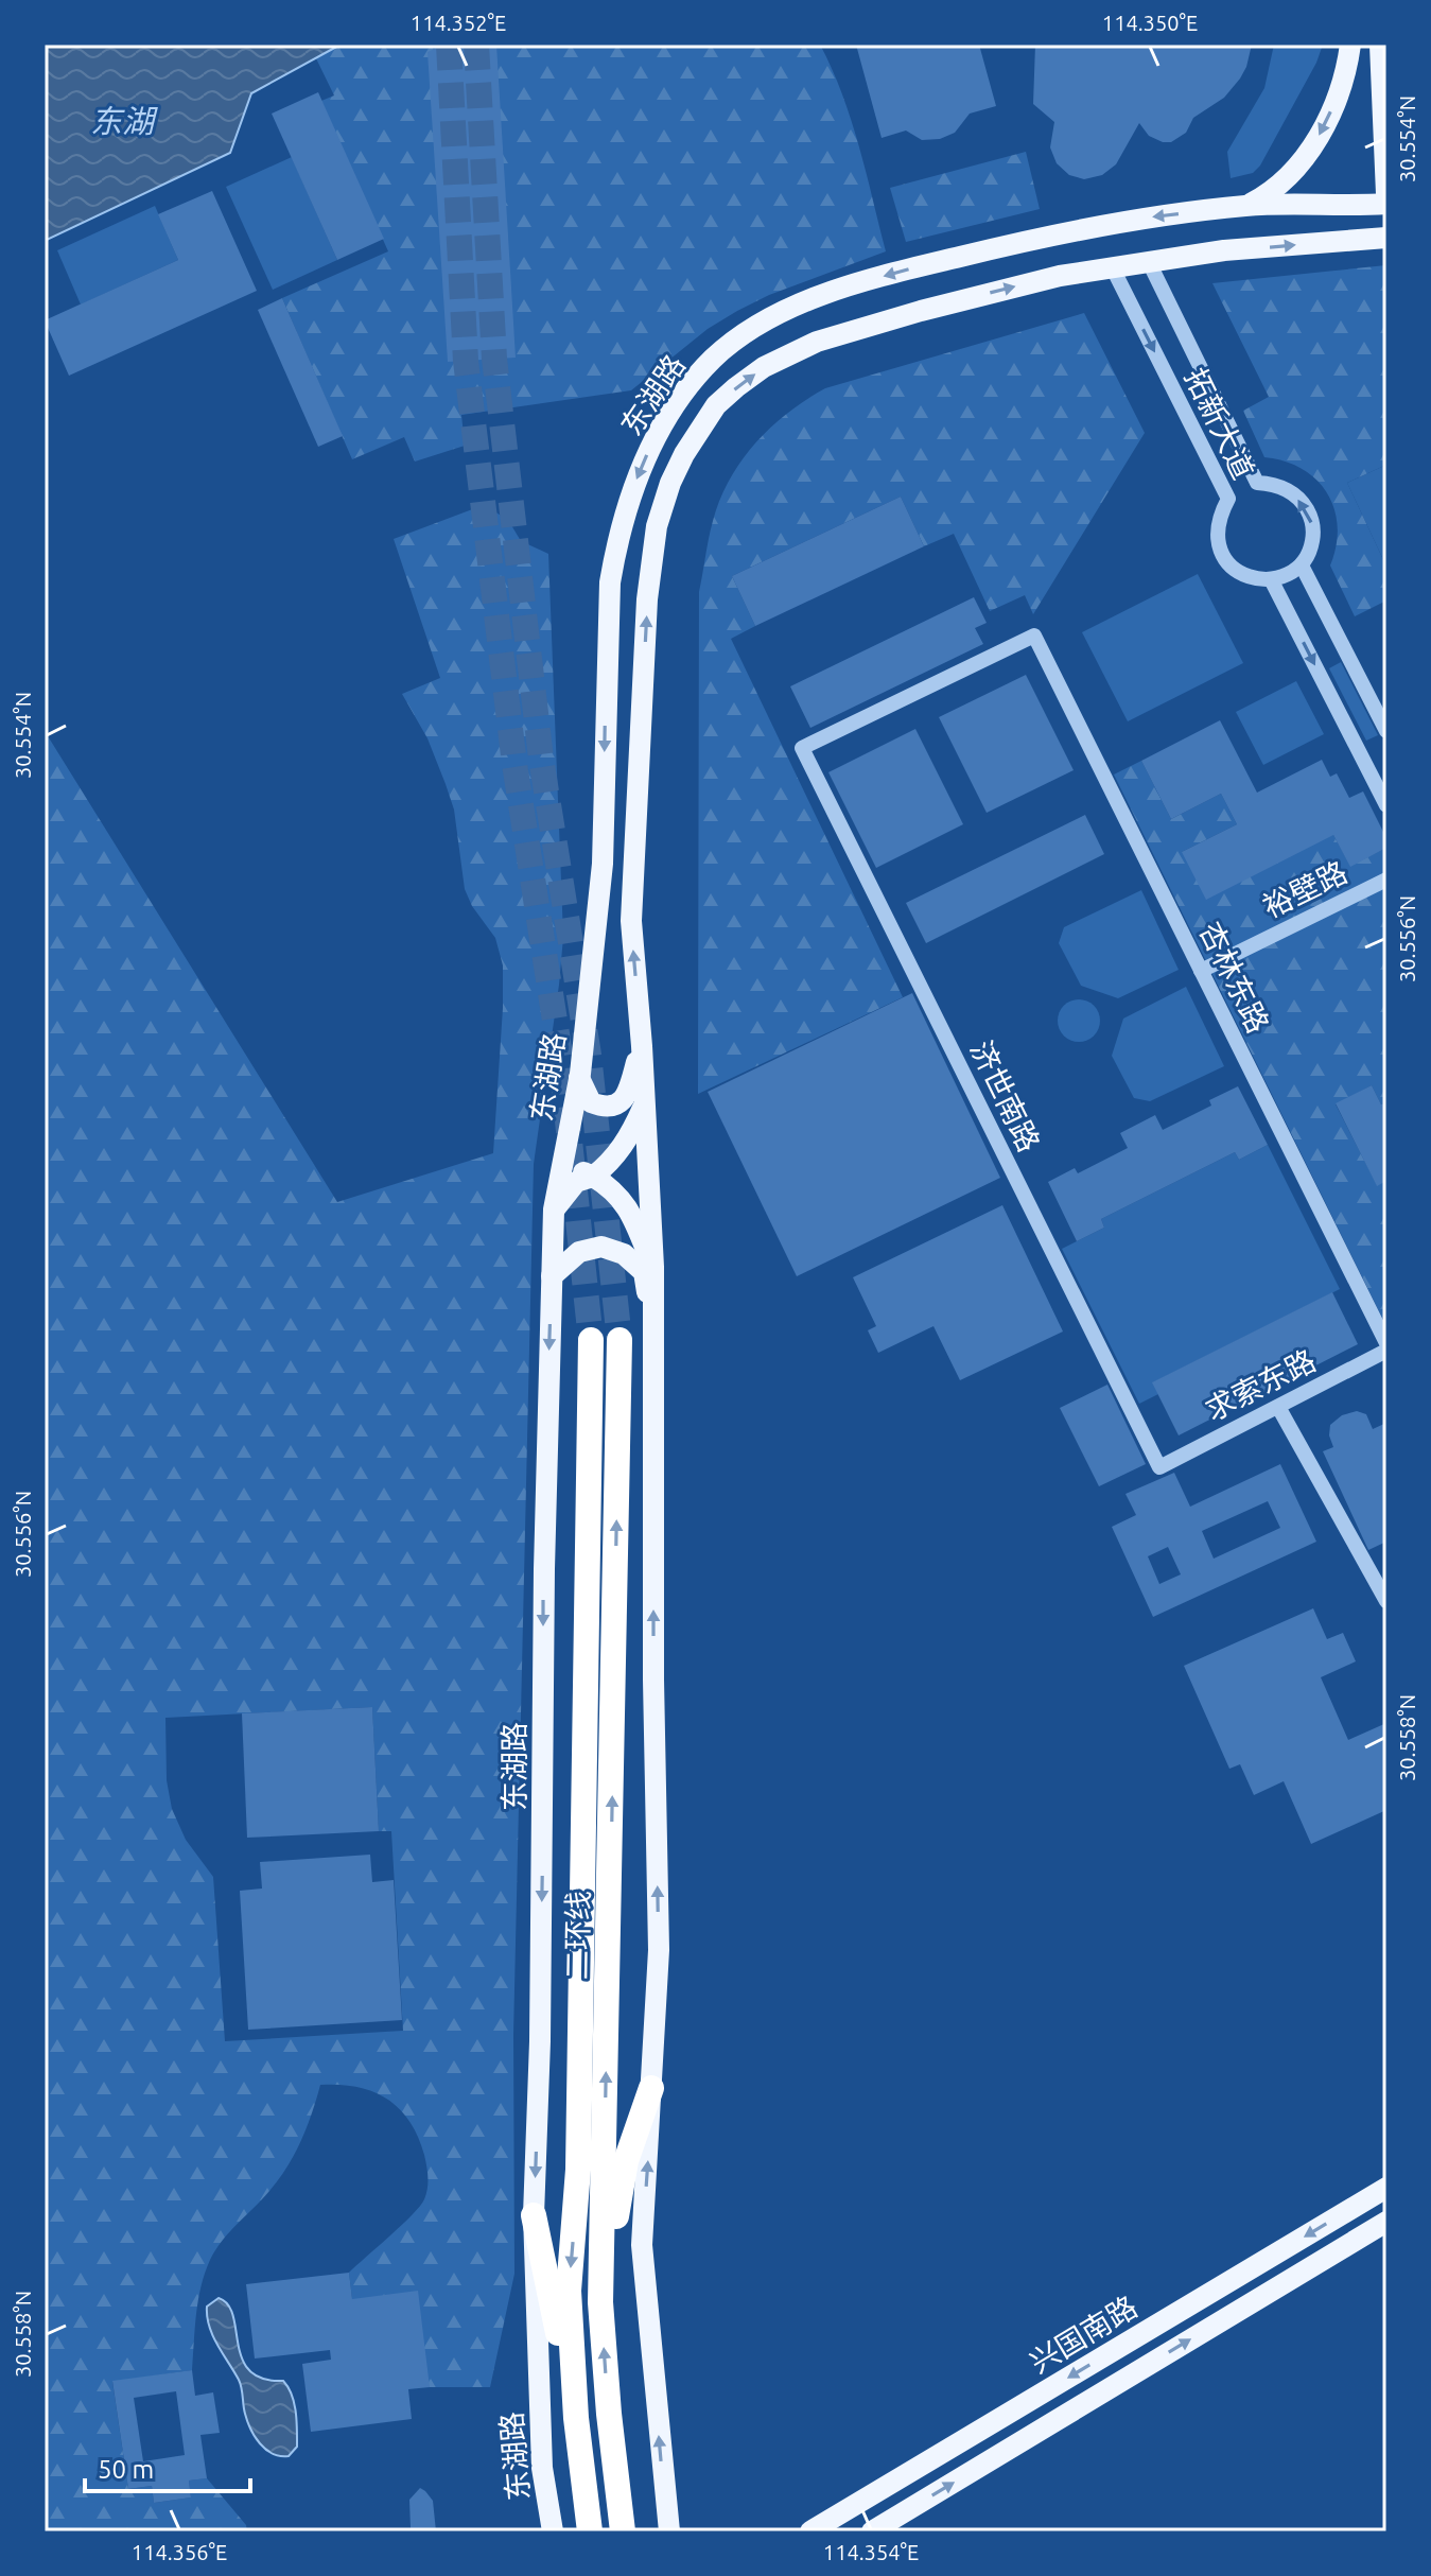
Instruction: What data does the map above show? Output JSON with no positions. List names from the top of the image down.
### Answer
{
  "streets": {
    "highway": ["二环线"],
    "main road": ["东湖路", "兴国南路"],
    "street": [
      "拓新大道",
      "裕壁路",
      "杏林东路",
      "济世南路",
      "求索东路"
    ]
  },
  "crossings": [
    ["东湖路", "拓新大道"],
    ["裕壁路", "杏林东路"],
    ["杏林东路", "济世南路"],
    ["济世南路", "求索东路"]
  ],
  "water": ["东湖"],
  "scale_bar": "50 m",
  "coordinates": [
    "114.352°E",
    "114.350°E",
    "30.554°N",
    "30.556°N",
    "30.558°N",
    "114.356°E",
    "114.354°E"
  ]
}
